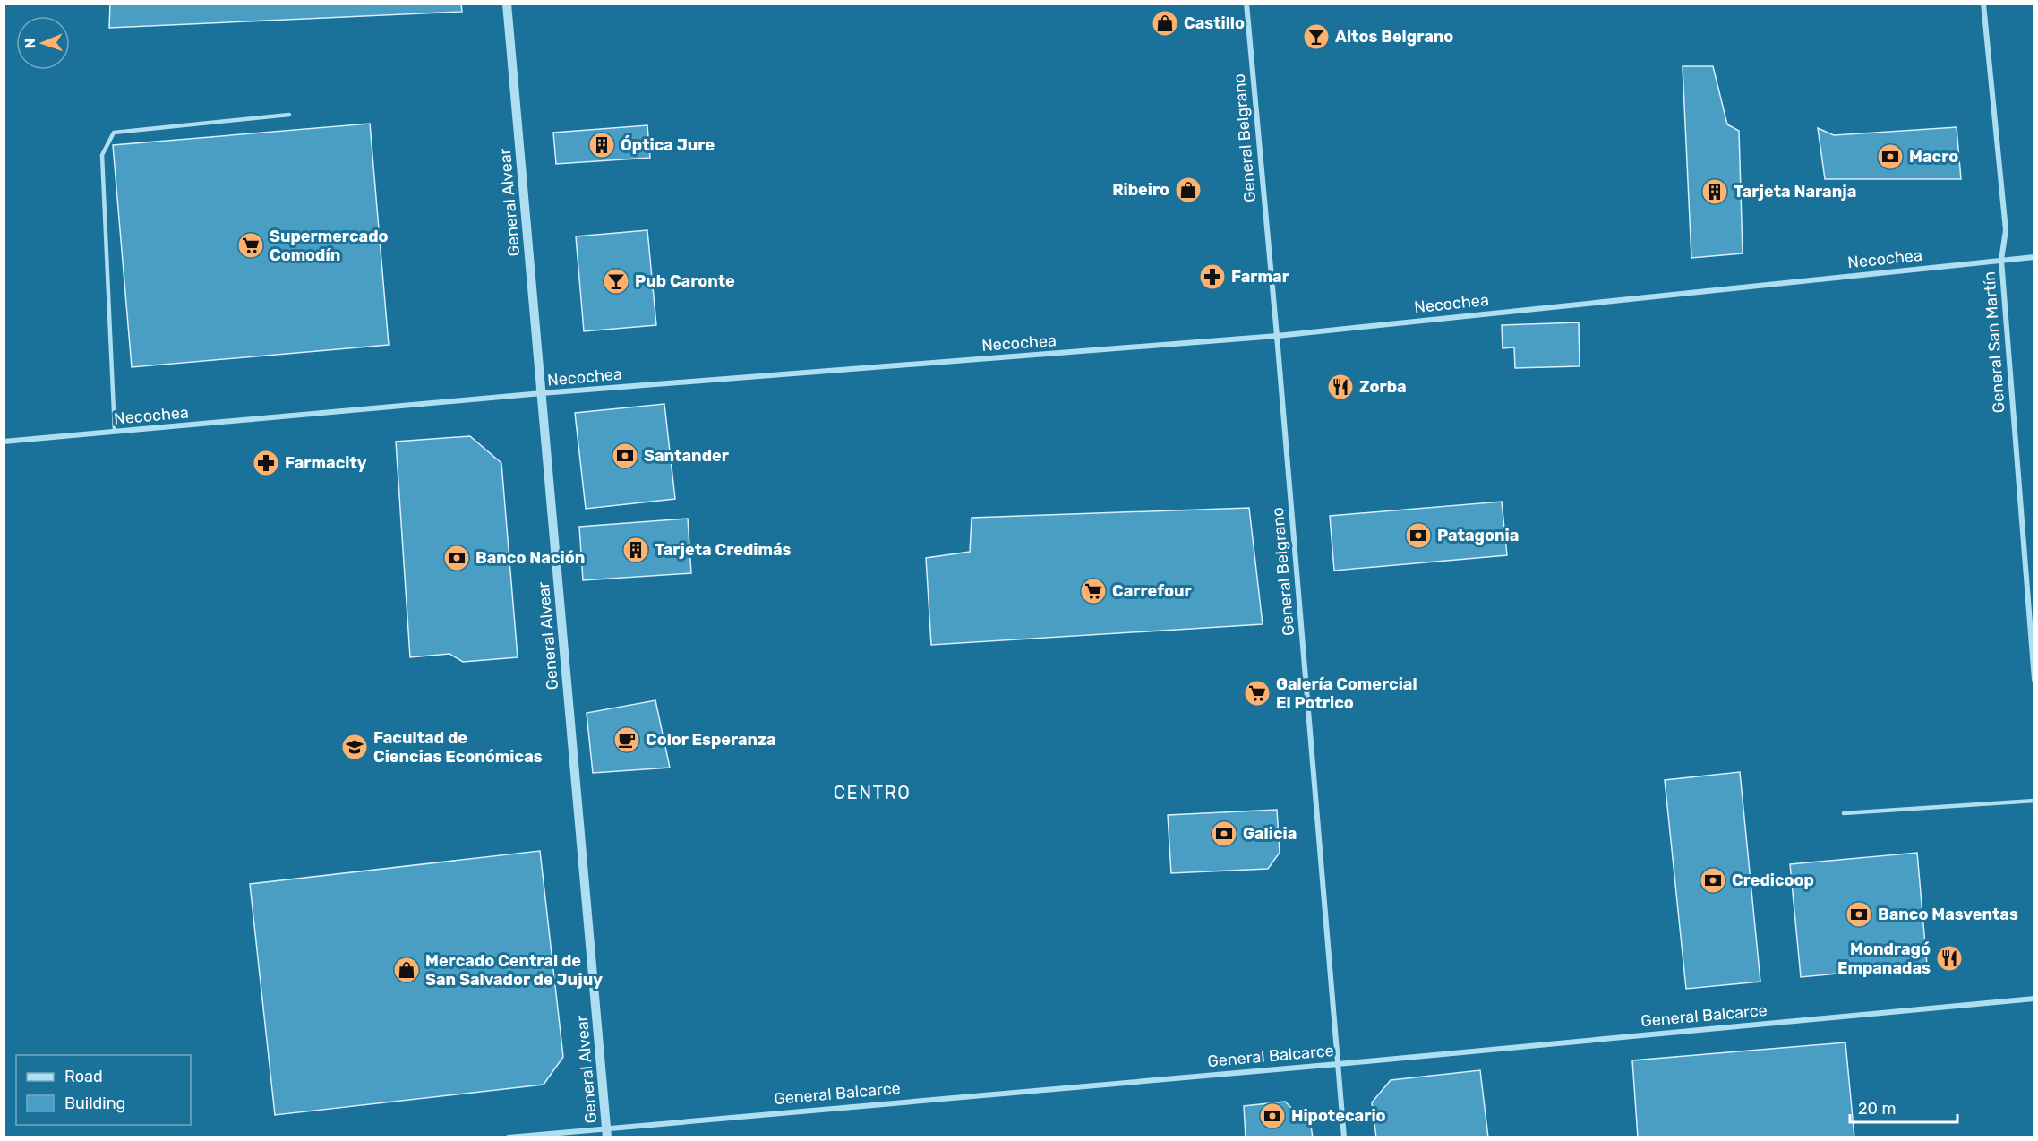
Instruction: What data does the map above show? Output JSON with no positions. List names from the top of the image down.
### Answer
{
  "streets": {
    "street": [
      "General Belgrano",
      "General Alvear",
      "Necochea",
      "General San Martín",
      "General Balcarce"
    ]
  },
  "crossings": [
    ["General Belgrano", "Necochea"],
    ["General Belgrano", "General Balcarce"],
    ["General Alvear", "Necochea"],
    ["General Alvear", "General Balcarce"],
    ["Necochea", "General San Martín"]
  ],
  "districts": ["CENTRO"],
  "places": {
    "shop": ["Castillo", "Ribeiro", "Mercado Central de San Salvador de Jujuy"],
    "bar": ["Altos Belgrano", "Pub Caronte"],
    "building": ["Óptica Jure", "Tarjeta Naranja", "Tarjeta Credimás"],
    "bank": [
      "Macro",
      "Santander",
      "Patagonia",
      "Banco Nación",
      "Galicia",
      "Credicoop",
      "Banco Masventas",
      "Hipotecario"
    ],
    "supermarket": ["Supermercado Comodín", "Carrefour", "Galería Comercial El Potrico"],
    "pharmacy": ["Farmar", "Farmacity"],
    "restaurant": ["Zorba", "Mondragó Empanadas"],
    "cafe": ["Color Esperanza"],
    "school or university": ["Facultad de Ciencias Económicas"]
  },
  "legend": ["Road", "Building"],
  "scale_bar": "20 m",
  "north": "left"
}
